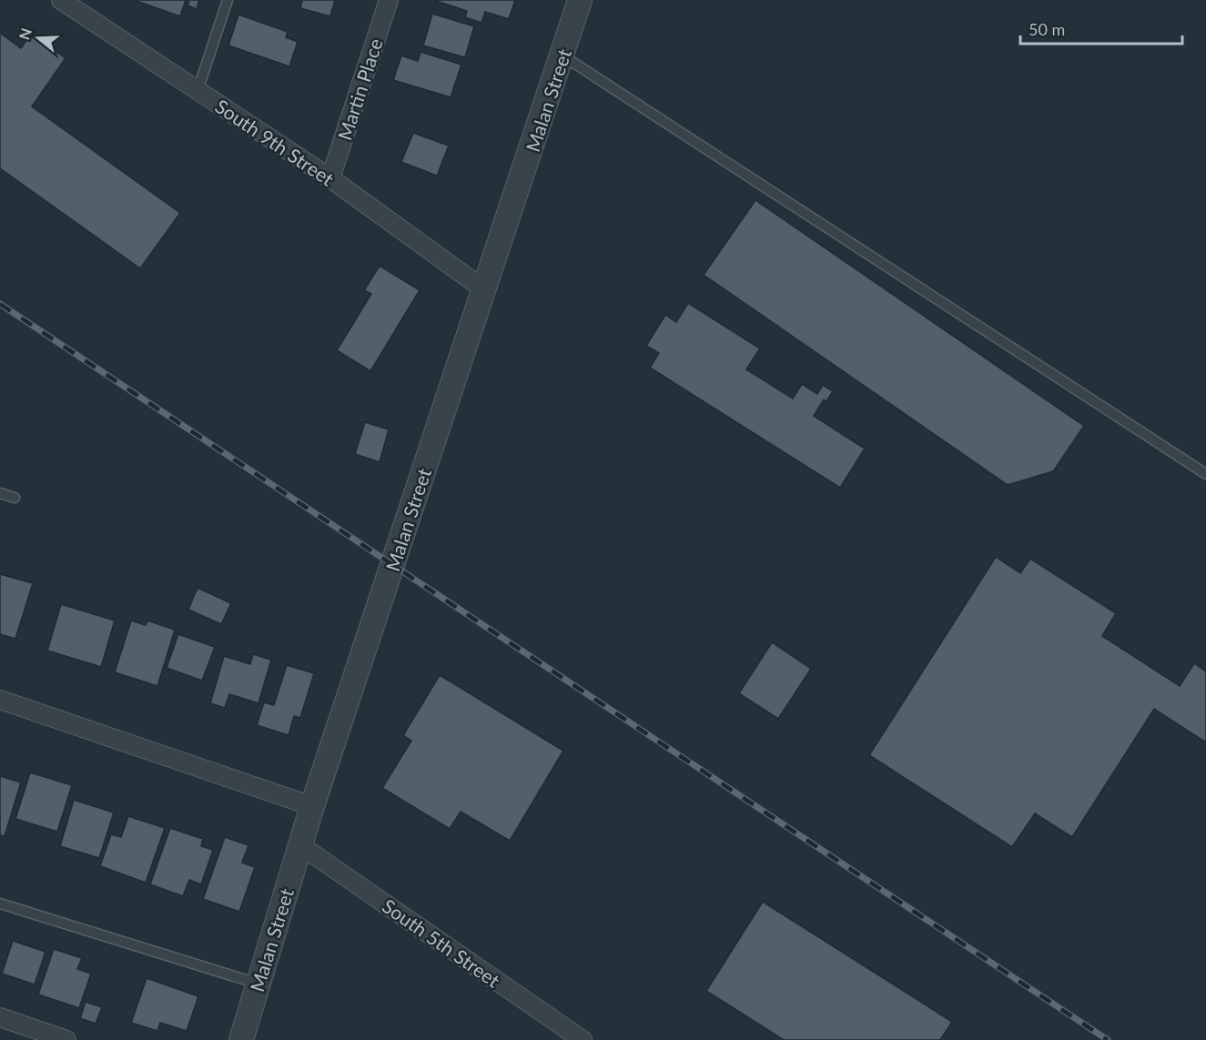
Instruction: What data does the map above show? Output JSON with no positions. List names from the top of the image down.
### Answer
{
  "streets": {
    "street": [
      "Martin Place",
      "Malan Street",
      "South 9th Street",
      "South 5th Street"
    ]
  },
  "crossings": [
    ["Martin Place", "South 9th Street"],
    ["Malan Street", "South 9th Street"],
    ["Malan Street", "South 5th Street"]
  ],
  "scale_bar": "50 m",
  "north": "left"
}
